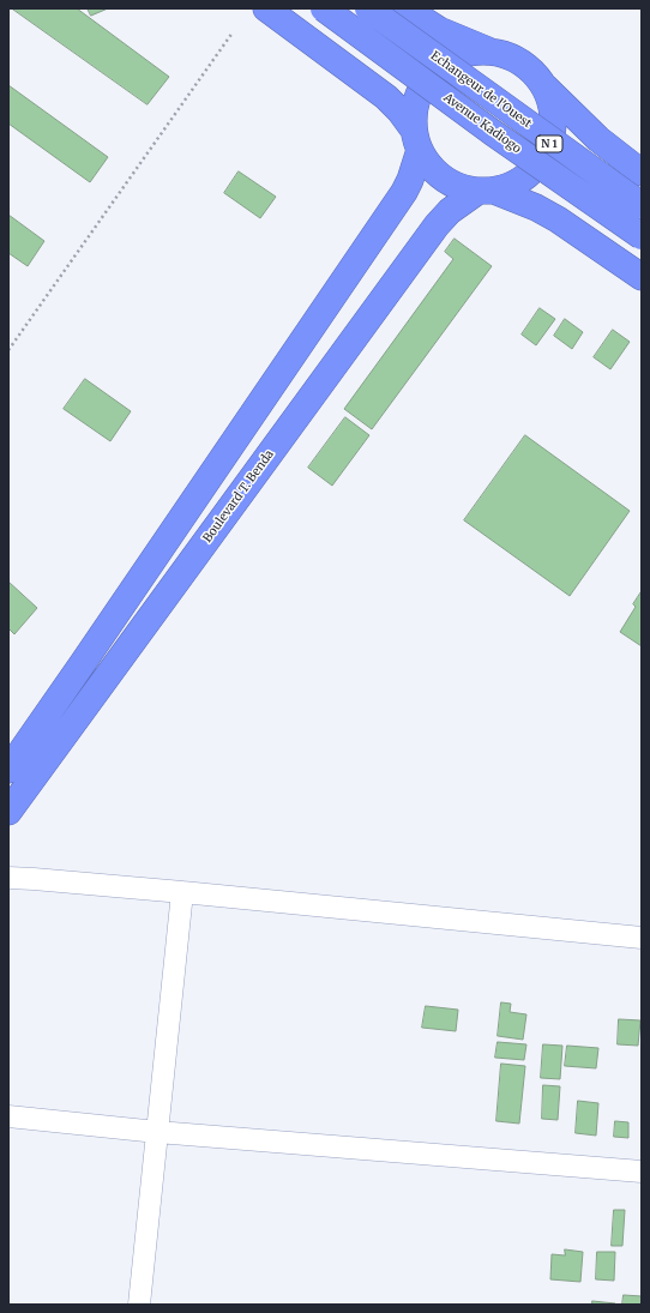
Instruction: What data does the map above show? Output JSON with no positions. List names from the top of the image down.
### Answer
{
  "streets": {
    "highway": [
      "Echangeur de l'Ouest",
      "Avenue Kadiogo",
      "N 1",
      "Boulevard T. Benda"
    ]
  },
  "crossings": [
    ["N 1", "Boulevard T. Benda"]
  ]
}
